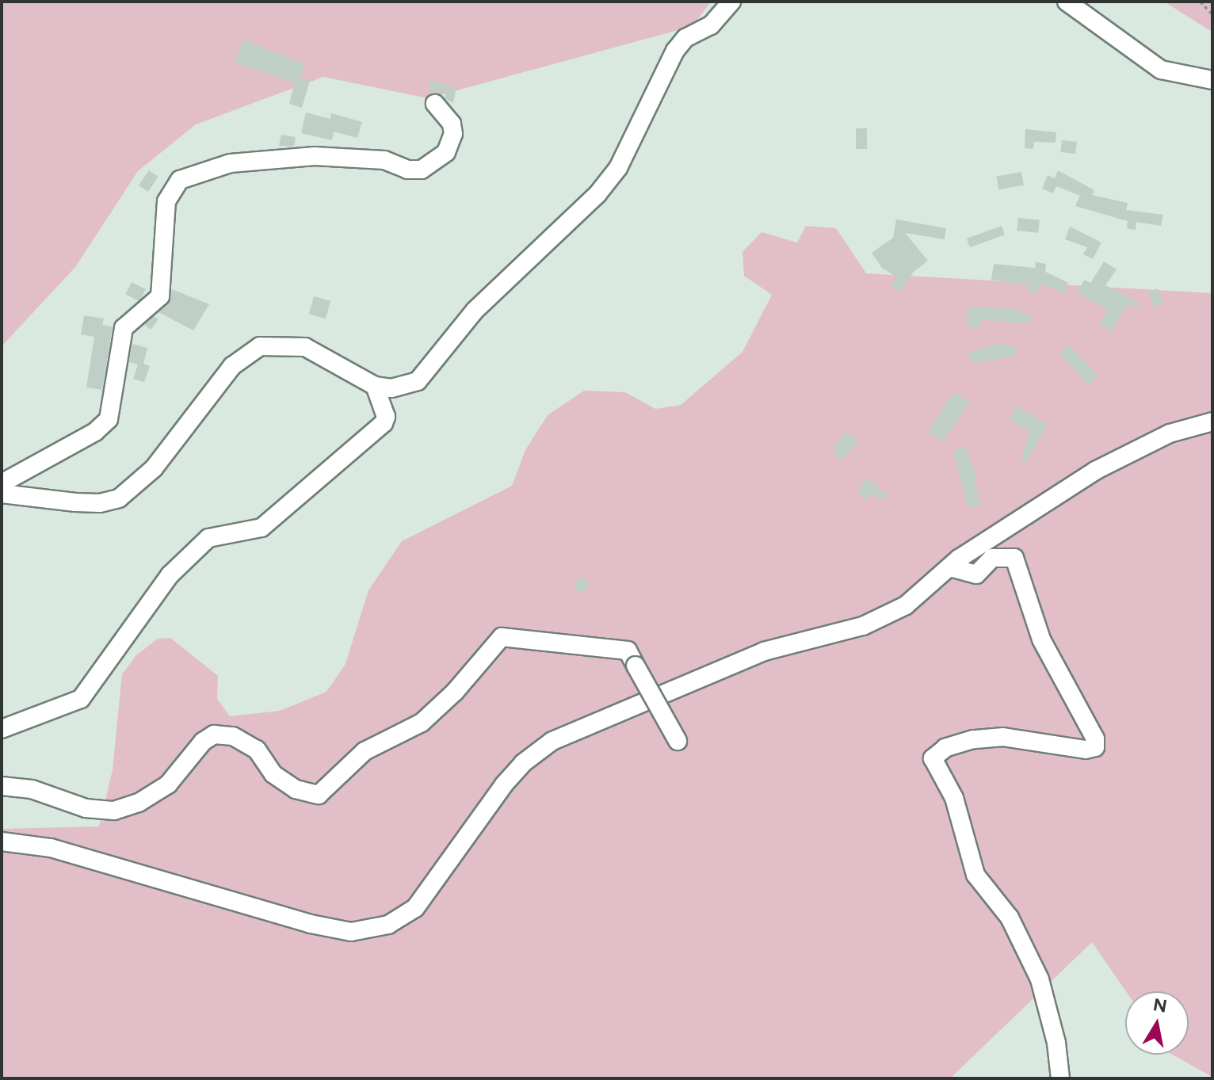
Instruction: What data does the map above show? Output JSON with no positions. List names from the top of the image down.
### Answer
{
  "north": "top"
}
